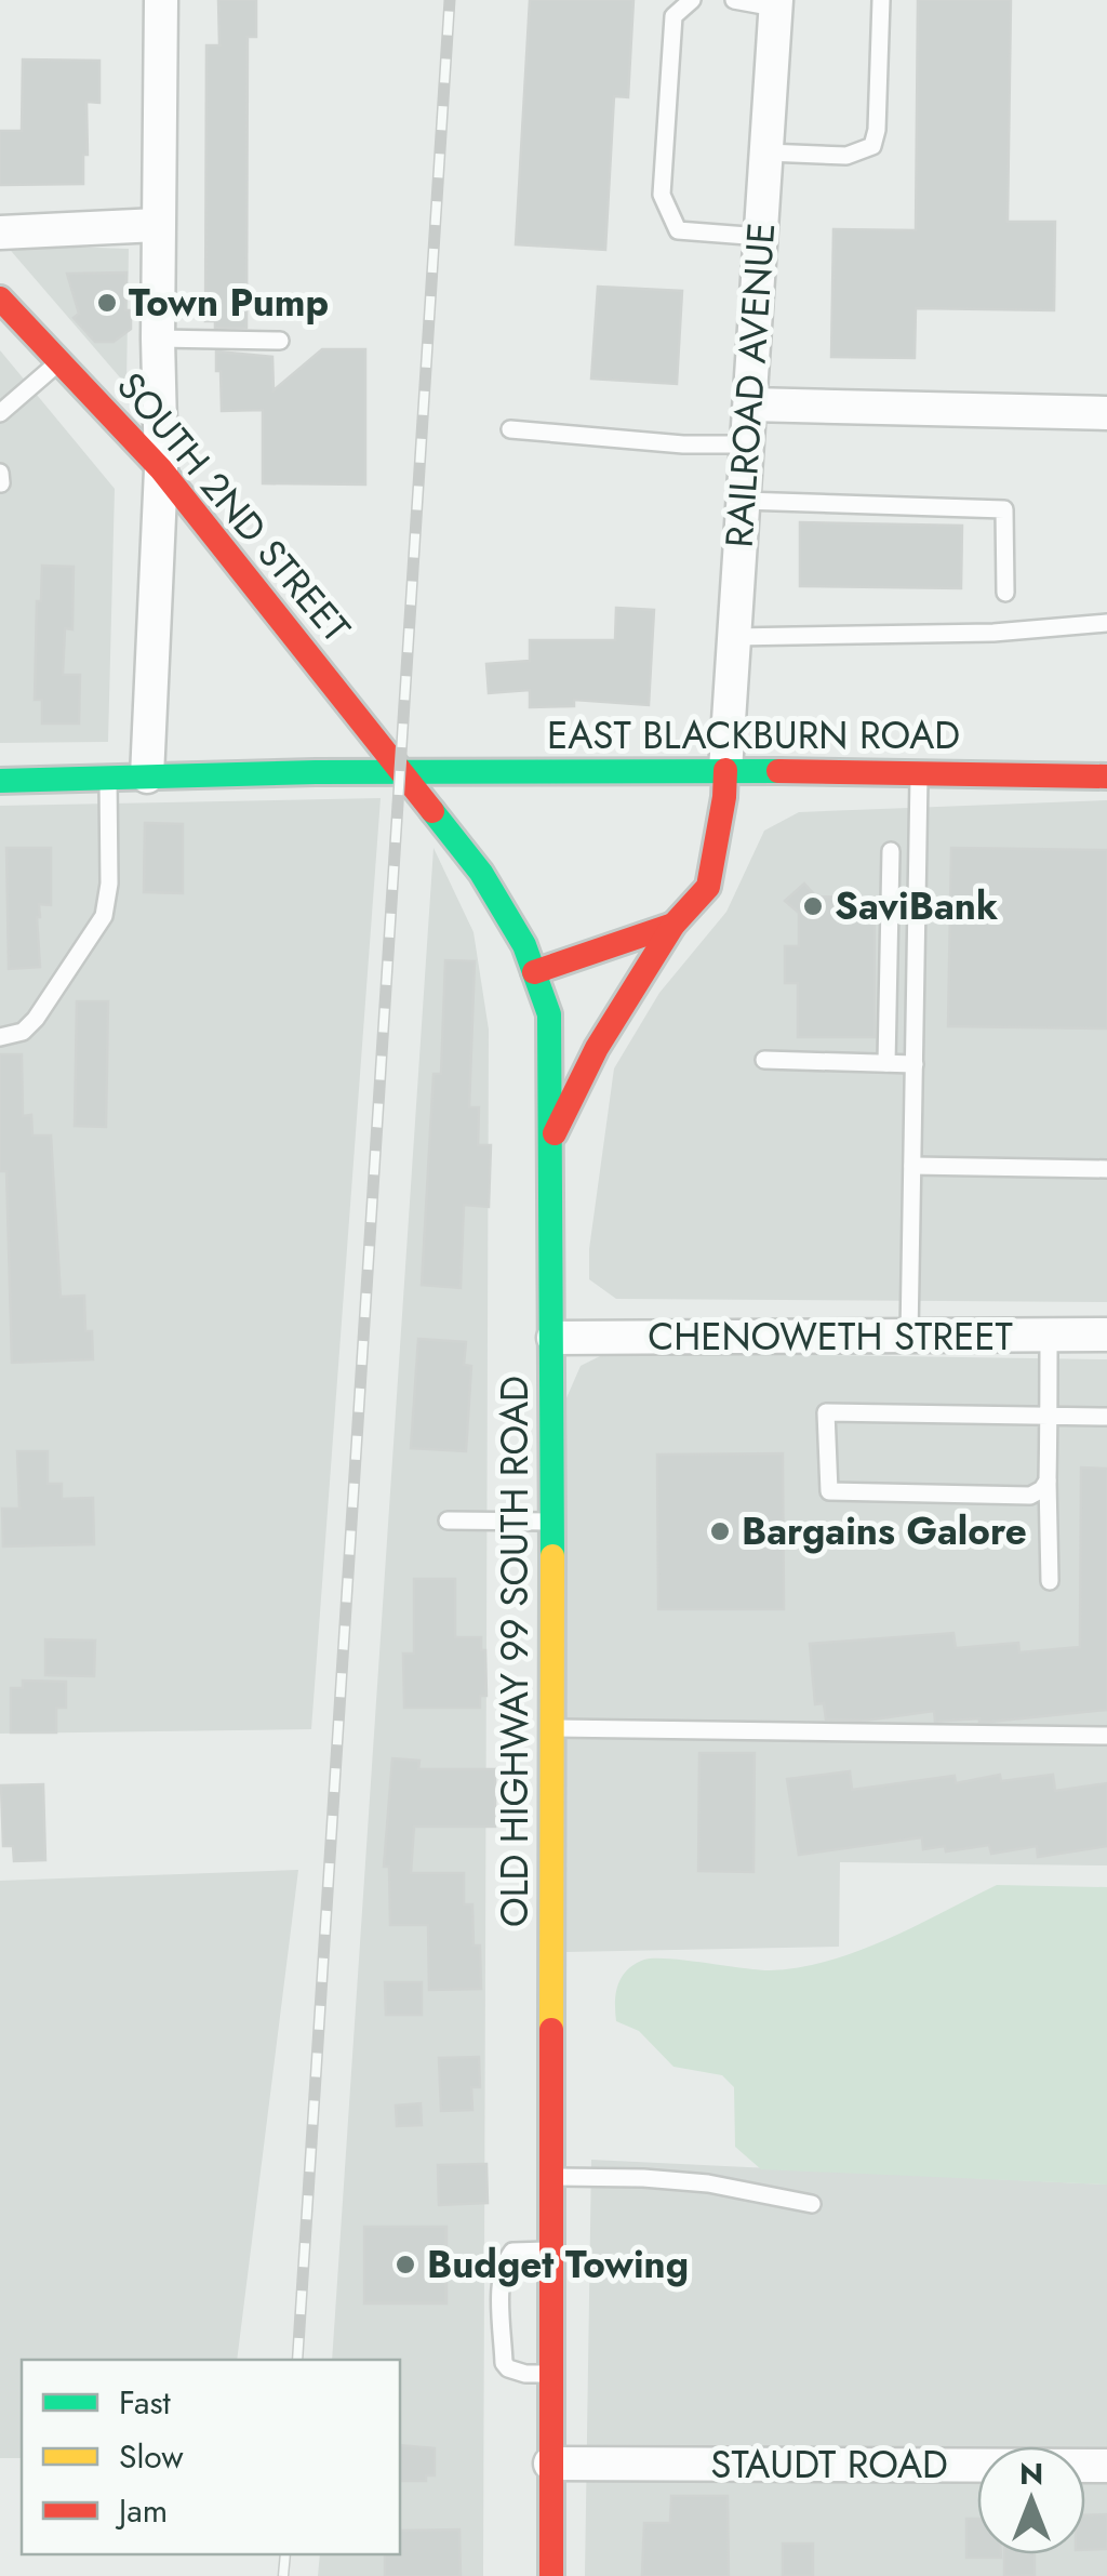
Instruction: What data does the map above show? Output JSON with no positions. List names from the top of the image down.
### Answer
{
  "streets": {
    "street": [
      "RAILROAD AVENUE",
      "SOUTH 2ND STREET",
      "EAST BLACKBURN ROAD",
      "CHENOWETH STREET",
      "OLD HIGHWAY 99 SOUTH ROAD",
      "STAUDT ROAD"
    ]
  },
  "crossings": [
    ["RAILROAD AVENUE", "EAST BLACKBURN ROAD"],
    ["SOUTH 2ND STREET", "EAST BLACKBURN ROAD"],
    ["SOUTH 2ND STREET", "OLD HIGHWAY 99 SOUTH ROAD"],
    ["EAST BLACKBURN ROAD", "OLD HIGHWAY 99 SOUTH ROAD"],
    ["CHENOWETH STREET", "OLD HIGHWAY 99 SOUTH ROAD"],
    ["OLD HIGHWAY 99 SOUTH ROAD", "STAUDT ROAD"]
  ],
  "places": [
    "Town Pump",
    "SaviBank",
    "Bargains Galore",
    "Budget Towing"
  ],
  "legend": ["Fast", "Slow", "Jam"],
  "north": "top"
}
